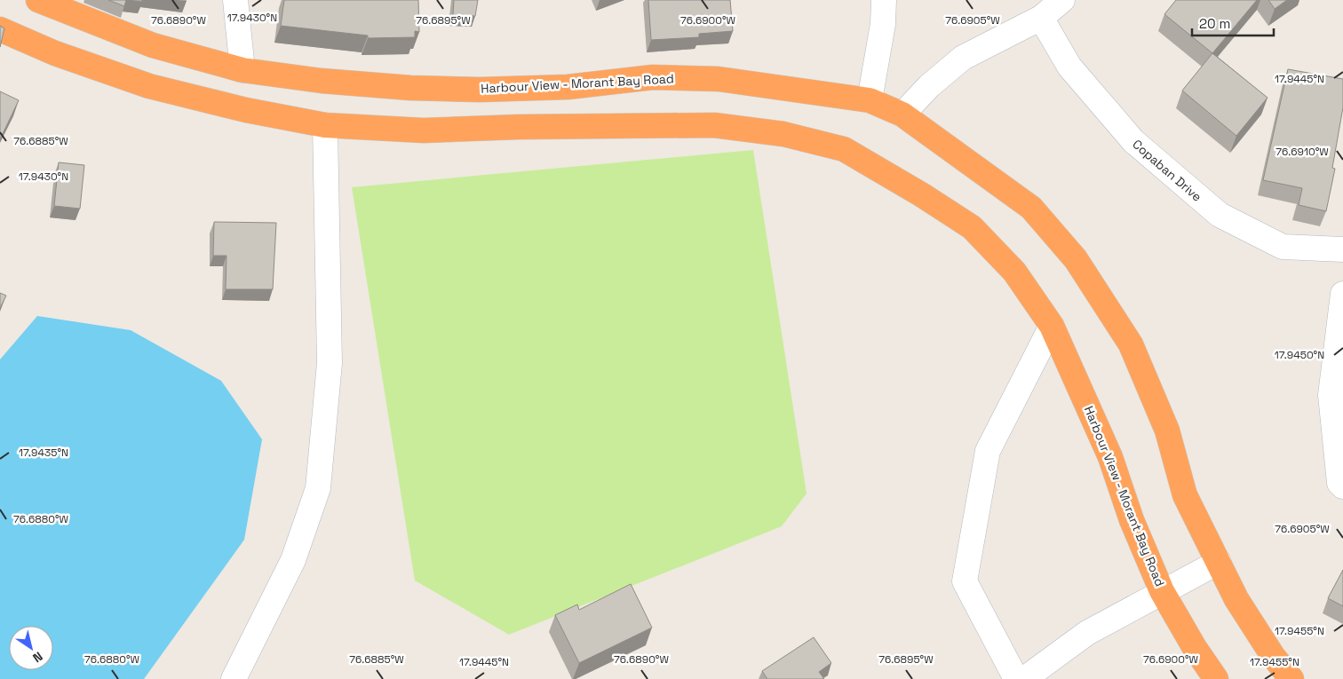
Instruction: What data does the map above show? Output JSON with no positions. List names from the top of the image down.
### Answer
{
  "streets": {
    "highway": ["Harbour View - Morant Bay Road"],
    "street": ["Copaban Drive"]
  },
  "scale_bar": "20 m",
  "north": "bottom right",
  "coordinates": [
    "17.9430°N",
    "76.6900°W",
    "76.6890°W",
    "76.6895°W",
    "76.6905°W",
    "17.9445°N",
    "76.6885°W",
    "76.6910°W",
    "17.9450°N",
    "17.9435°N",
    "76.6880°W",
    "17.9455°N"
  ]
}
